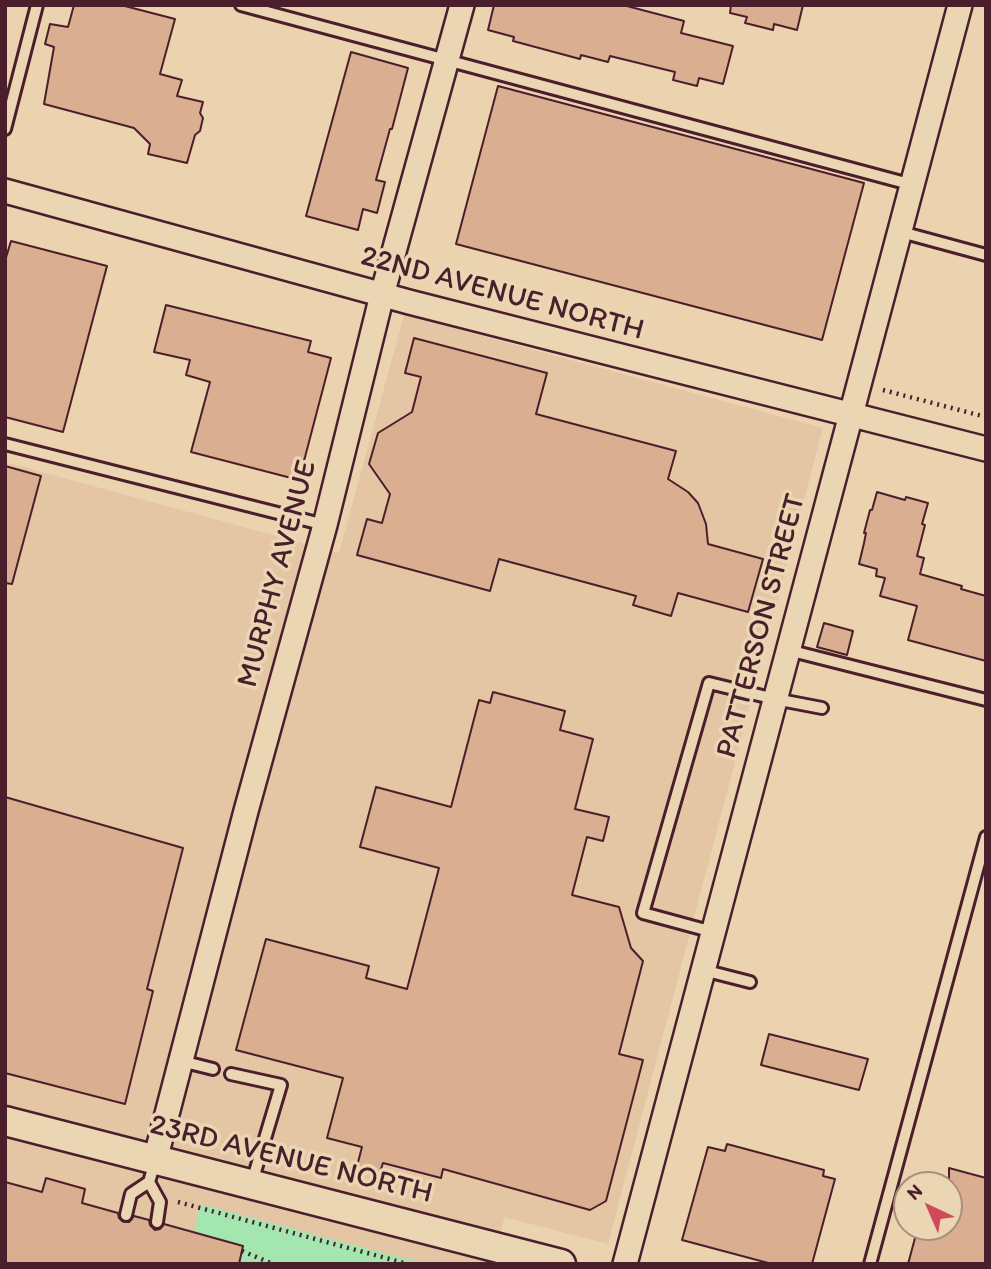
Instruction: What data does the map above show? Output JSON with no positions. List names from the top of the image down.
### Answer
{
  "streets": {
    "street": [
      "22ND AVENUE NORTH",
      "MURPHY AVENUE",
      "PATTERSON STREET",
      "23RD AVENUE NORTH"
    ]
  },
  "crossings": [
    ["22ND AVENUE NORTH", "MURPHY AVENUE"],
    ["22ND AVENUE NORTH", "PATTERSON STREET"],
    ["MURPHY AVENUE", "23RD AVENUE NORTH"]
  ],
  "north": "top left"
}
